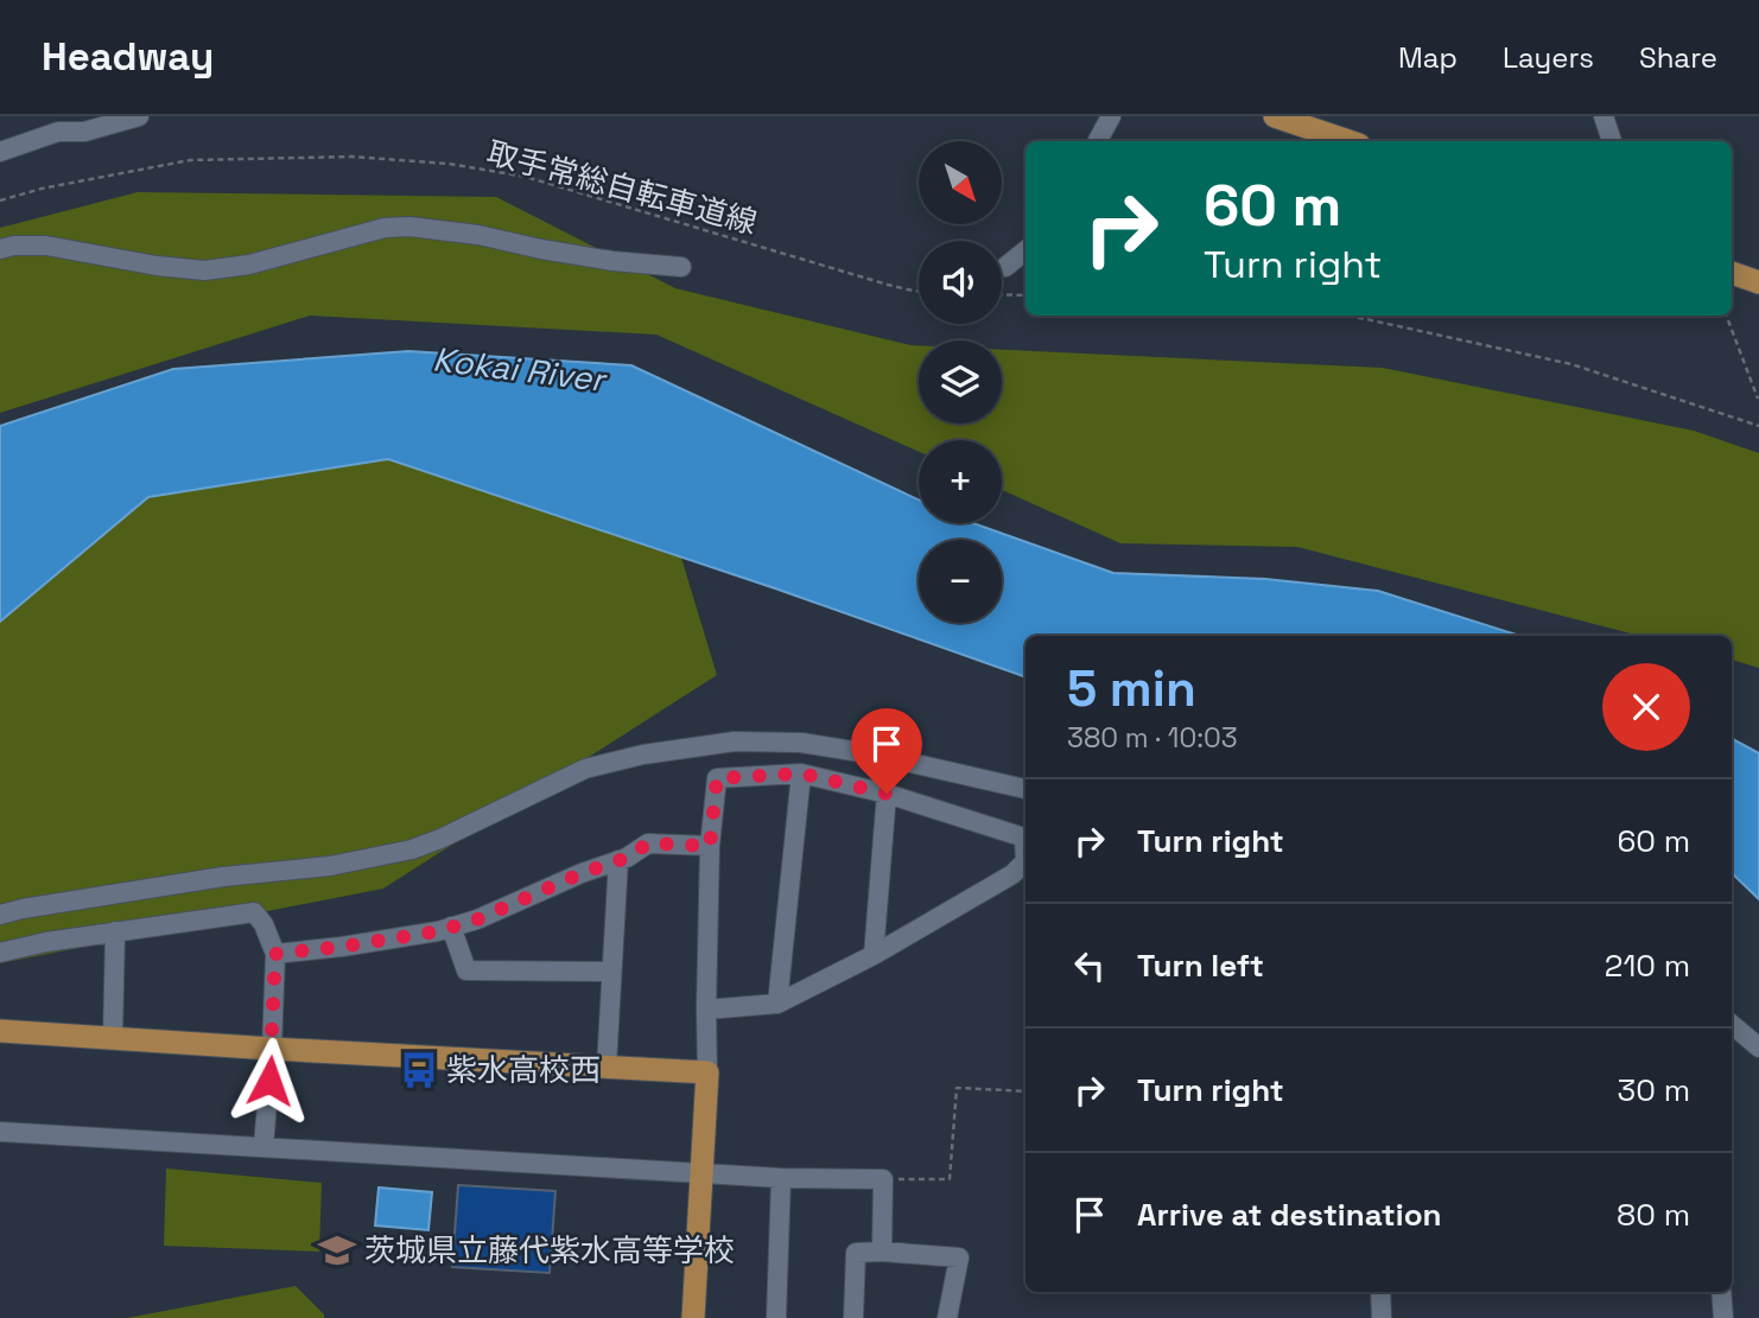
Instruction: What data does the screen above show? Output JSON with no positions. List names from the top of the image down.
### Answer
{
  "streets": {
    "path": ["取手常総自転車道線"]
  },
  "water": ["Kokai River"],
  "places": {
    "bus stop": ["紫水高校西"],
    "school or university": ["茨城県立藤代紫水高等学校"]
  },
  "north": "bottom right",
  "page": {
    "header": "Headway",
    "nav": ["Map", "Layers", "Share"],
    "map_buttons": ["+", "−"],
    "turn": ["60 m", "Turn right"],
    "heading": ["5 min", "380 m · 10:03"],
    "list": [
      {
        "name": "Turn right",
        "value": "60 m"
      },
      {
        "name": "Turn left",
        "value": "210 m"
      },
      {
        "name": "Turn right",
        "value": "30 m"
      },
      {
        "name": "Arrive at destination",
        "value": "80 m"
      }
    ]
  }
}
